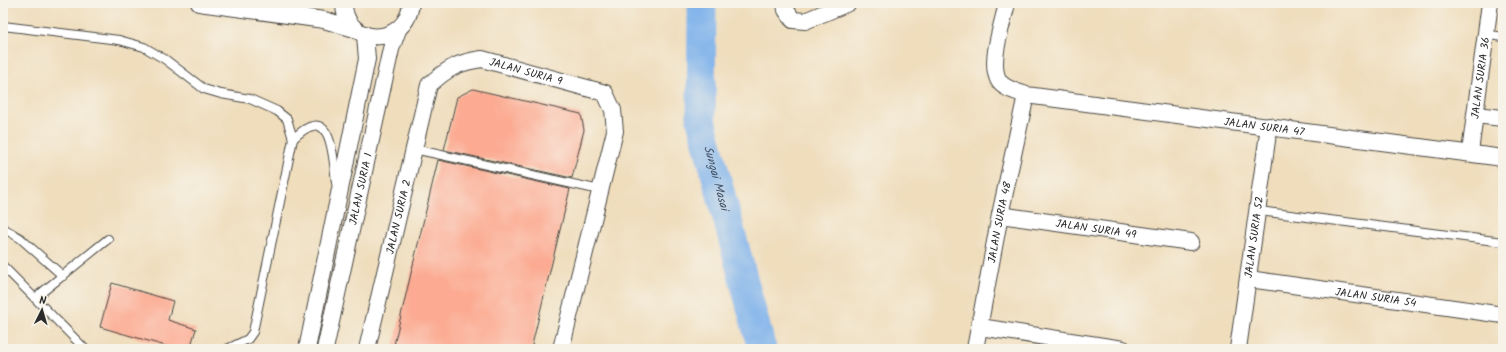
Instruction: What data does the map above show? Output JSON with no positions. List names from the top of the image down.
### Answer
{
  "streets": {
    "street": [
      "JALAN SURIA 9",
      "JALAN SURIA 36",
      "JALAN SURIA 47",
      "JALAN SURIA 1",
      "JALAN SURIA 2",
      "JALAN SURIA 48",
      "JALAN SURIA 49",
      "JALAN SURIA 52",
      "JALAN SURIA 54"
    ]
  },
  "crossings": [
    ["JALAN SURIA 9", "JALAN SURIA 2"],
    ["JALAN SURIA 36", "JALAN SURIA 47"],
    ["JALAN SURIA 47", "JALAN SURIA 48"],
    ["JALAN SURIA 47", "JALAN SURIA 52"],
    ["JALAN SURIA 48", "JALAN SURIA 49"],
    ["JALAN SURIA 52", "JALAN SURIA 54"]
  ],
  "water": ["Sungai Masai"],
  "north": "top"
}
